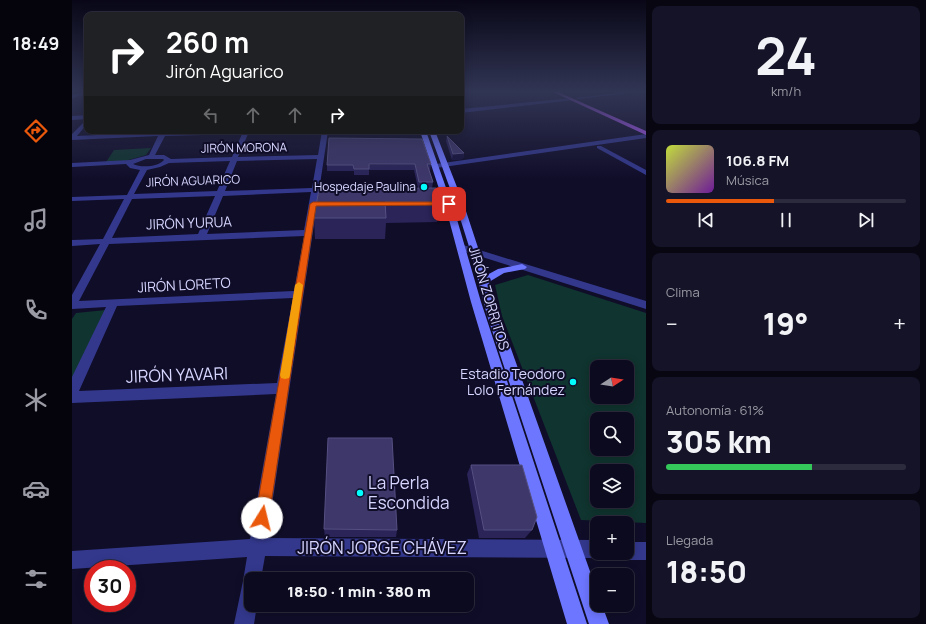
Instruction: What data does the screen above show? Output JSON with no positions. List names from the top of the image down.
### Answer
{
  "streets": {
    "main road": ["JIRÓN ZORRITOS"],
    "street": [
      "JIRÓN MORONA",
      "JIRÓN AGUARICO",
      "JIRÓN YURUA",
      "JIRÓN LORETO",
      "JIRÓN YAVARI",
      "JIRÓN JORGE CHÁVEZ"
    ]
  },
  "crossings": [
    ["JIRÓN ZORRITOS", "JIRÓN JORGE CHÁVEZ"]
  ],
  "places": ["Hospedaje Paulina", "Estadio Teodoro Lolo Fernández", "La Perla Escondida"],
  "north": "right",
  "page": {
    "tabs": "18:49",
    "tile": [
      ["24", "km/h"],
      "Clima",
      ["Autonomía · 61%", "305 km"],
      ["Llegada", "18:50"]
    ],
    "turn": ["260 m", "Jirón Aguarico"],
    "song": ["106.8 FM", "Música"],
    "heat": ["−", "19°", "+"],
    "map_buttons": ["+", "−"],
    "limit": "30",
    "trip": "18:50 · 1 min · 380 m"
  }
}
